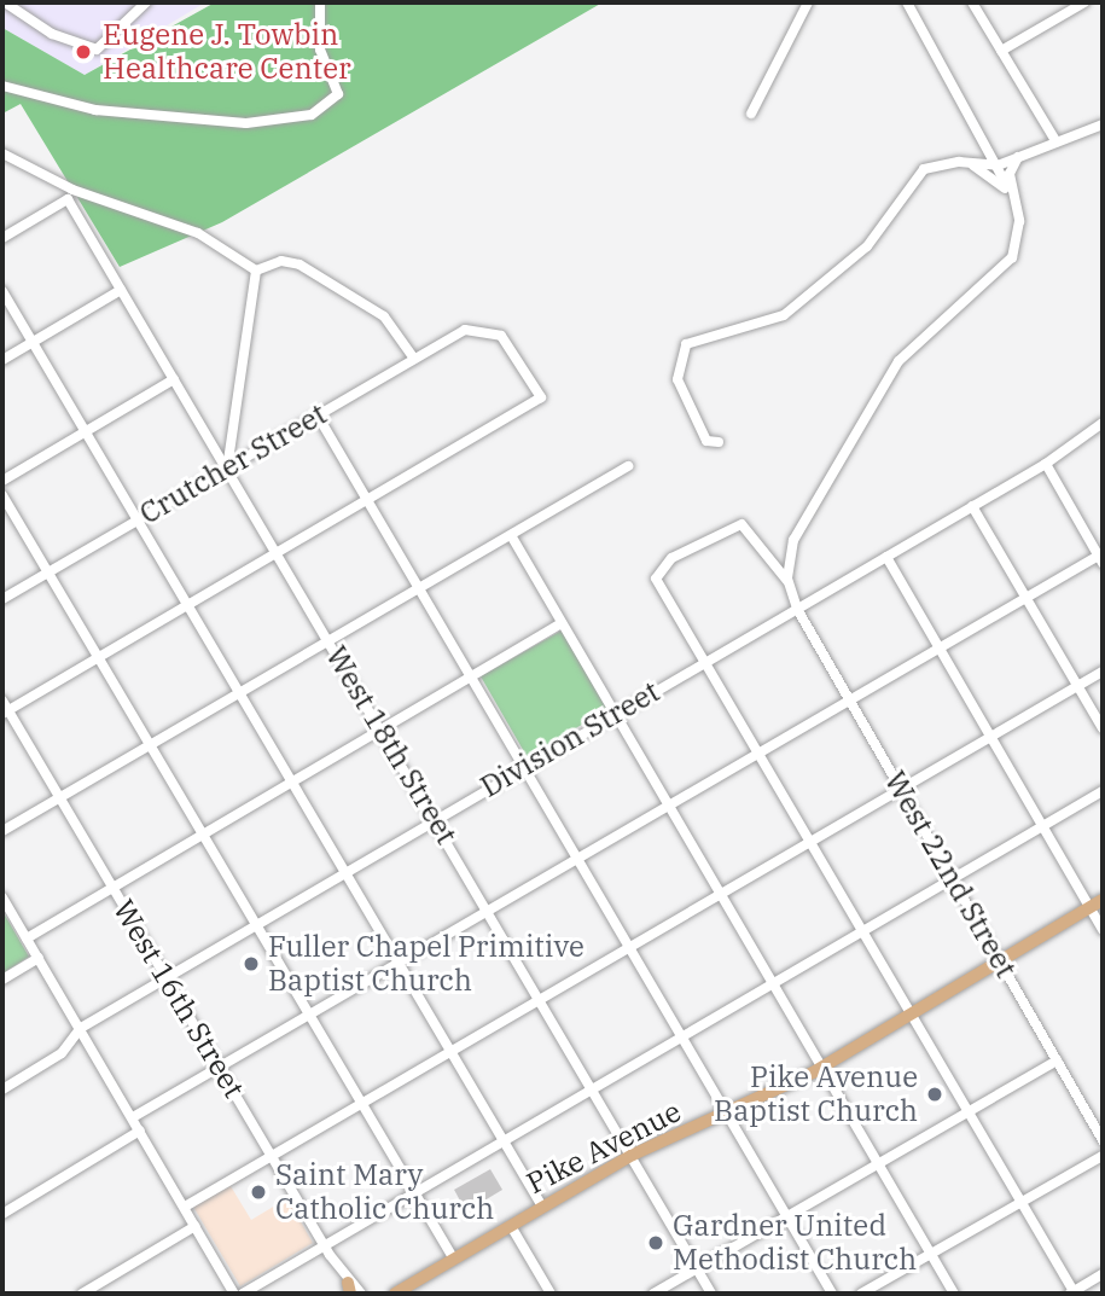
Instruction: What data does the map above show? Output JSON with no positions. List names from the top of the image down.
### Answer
{
  "streets": {
    "main road": ["Pike Avenue"],
    "street": [
      "Crutcher Street",
      "Division Street",
      "West 18th Street",
      "West 22nd Street",
      "West 16th Street"
    ]
  },
  "crossings": [
    ["Crutcher Street", "West 18th Street"],
    ["Division Street", "West 18th Street"],
    ["Division Street", "West 22nd Street"],
    ["Division Street", "West 16th Street"],
    ["West 18th Street", "Pike Avenue"],
    ["West 22nd Street", "Pike Avenue"]
  ],
  "places": [
    "Eugene J. Towbin Healthcare Center",
    "Fuller Chapel Primitive Baptist Church",
    "Pike Avenue Baptist Church",
    "Saint Mary Catholic Church",
    "Gardner United Methodist Church"
  ]
}
